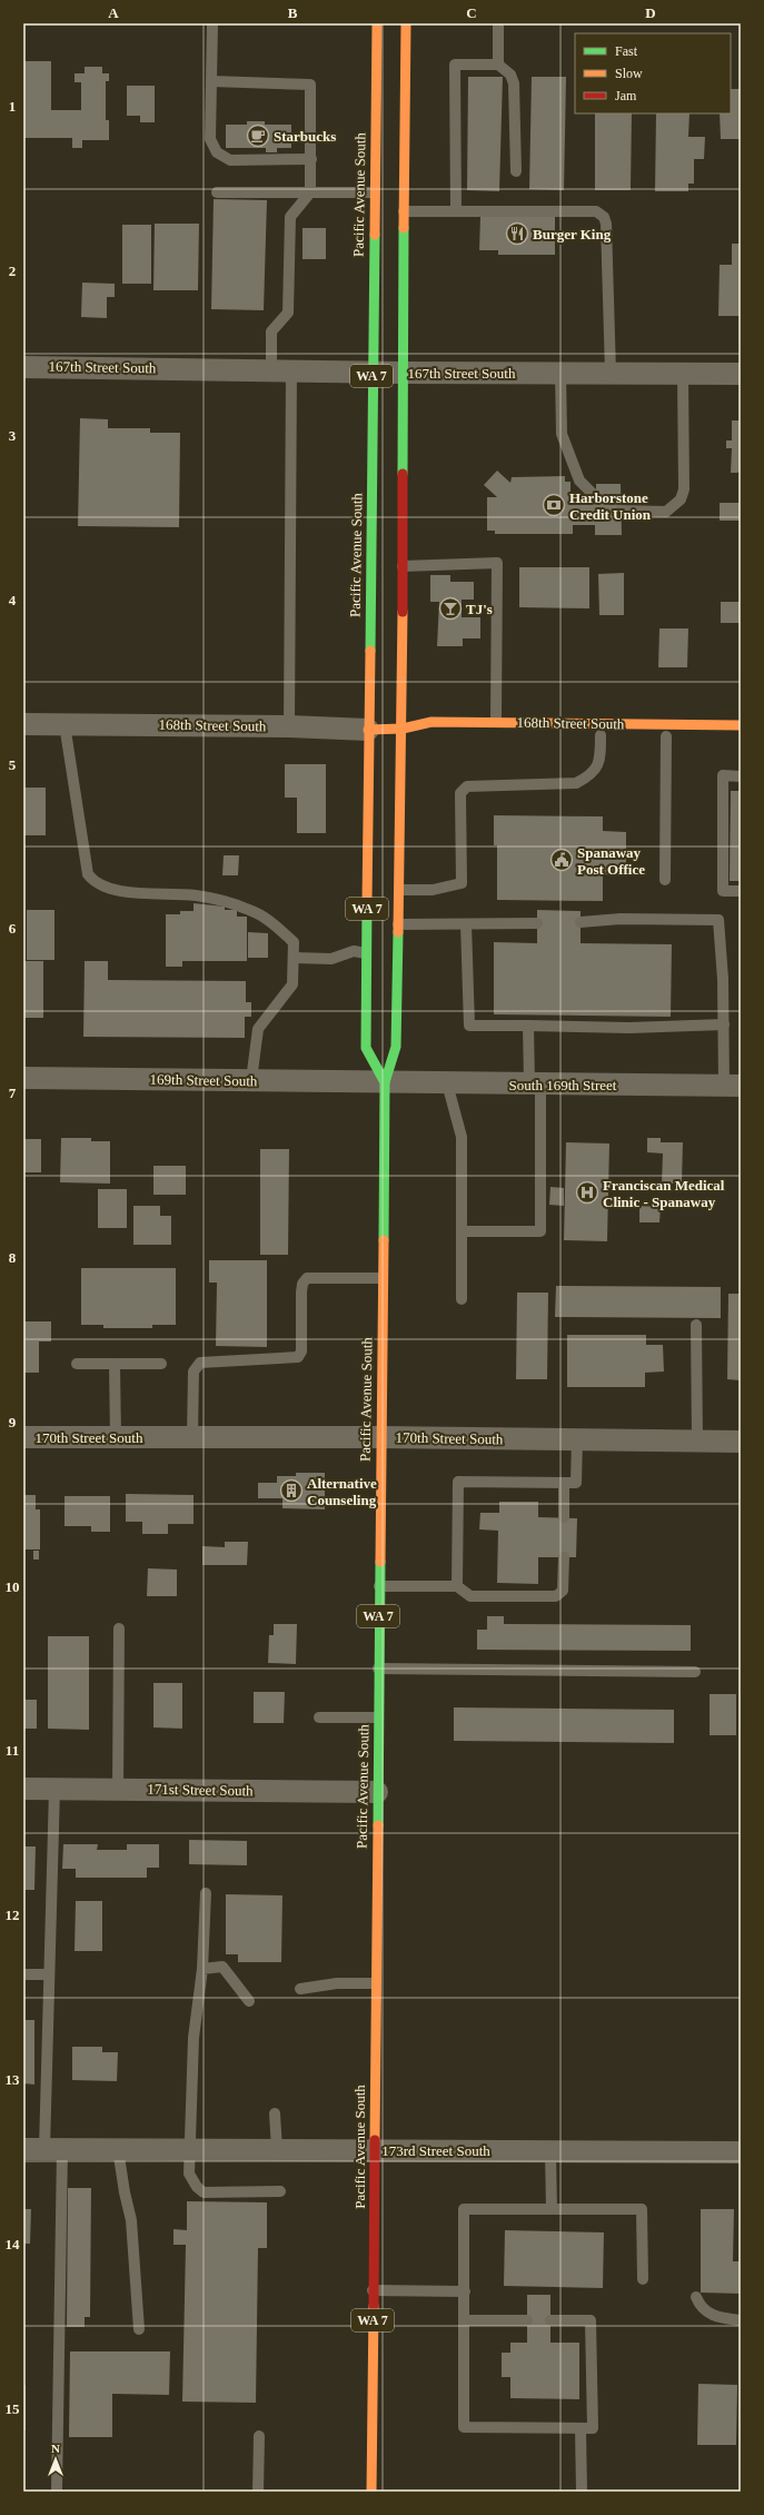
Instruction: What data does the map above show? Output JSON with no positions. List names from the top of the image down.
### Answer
{
  "streets": {
    "main road": ["Pacific Avenue South", "WA 7", "168th Street South"],
    "street": [
      "167th Street South",
      "169th Street South",
      "South 169th Street",
      "170th Street South",
      "171st Street South",
      "173rd Street South"
    ]
  },
  "crossings": [
    ["Pacific Avenue South", "167th Street South"],
    ["Pacific Avenue South", "168th Street South"],
    ["Pacific Avenue South", "169th Street South"],
    ["Pacific Avenue South", "South 169th Street"],
    ["Pacific Avenue South", "170th Street South"],
    ["Pacific Avenue South", "171st Street South"],
    ["Pacific Avenue South", "173rd Street South"],
    ["169th Street South", "South 169th Street"]
  ],
  "places": {
    "cafe": ["Starbucks"],
    "restaurant": ["Burger King"],
    "bank": ["Harborstone Credit Union"],
    "bar": ["TJ's"],
    "public building": ["Spanaway Post Office"],
    "hospital": ["Franciscan Medical Clinic - Spanaway"],
    "building": ["Alternative Counseling"]
  },
  "legend": ["Fast", "Slow", "Jam"],
  "north": "top",
  "grid": {
    "columns": [
      "A",
      "B",
      "C",
      "D"
    ],
    "rows": [
      "1",
      "2",
      "3",
      "4",
      "5",
      "6",
      "7",
      "8",
      "9",
      "10",
      "11",
      "12",
      "13",
      "14",
      "15"
    ]
  }
}
